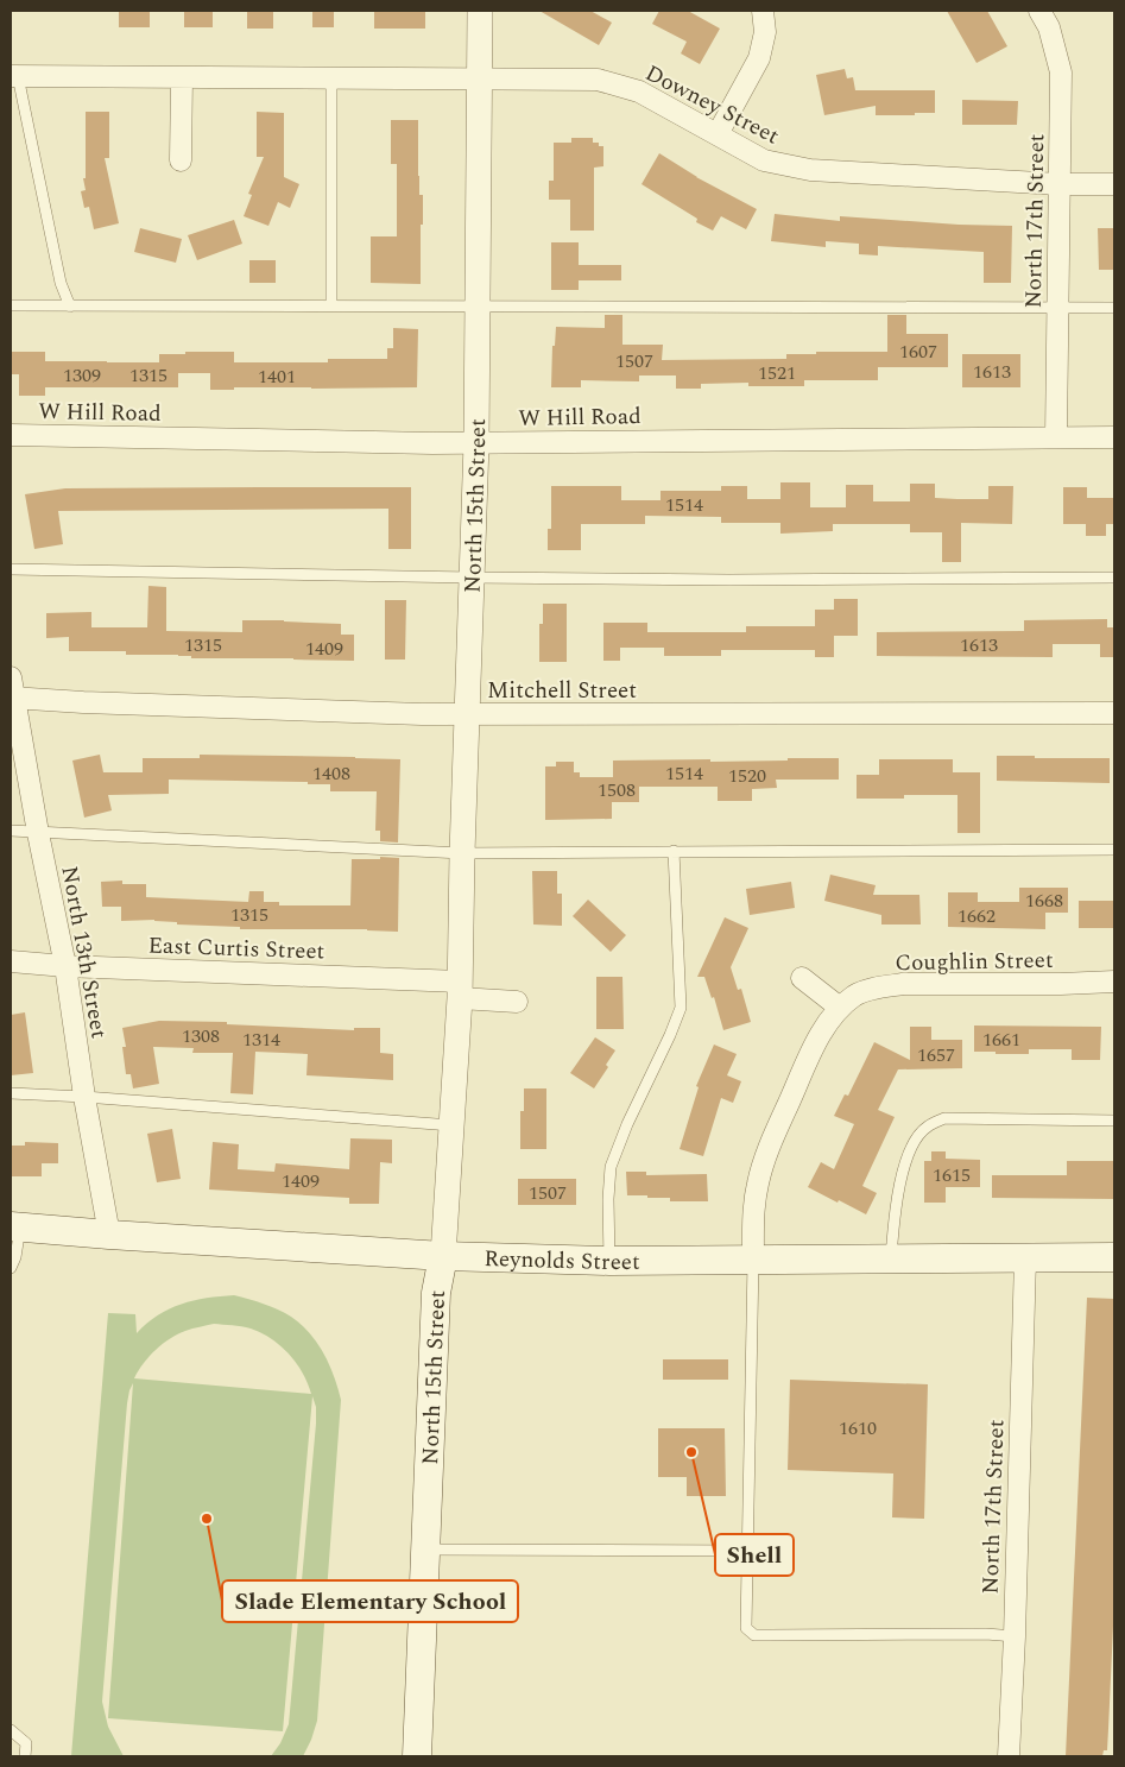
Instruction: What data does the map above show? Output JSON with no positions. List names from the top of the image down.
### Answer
{
  "streets": {
    "main road": ["North 15th Street", "Reynolds Street"],
    "street": [
      "Downey Street",
      "North 17th Street",
      "W Hill Road",
      "Mitchell Street",
      "East Curtis Street",
      "North 13th Street",
      "Coughlin Street"
    ]
  },
  "crossings": [
    ["Downey Street", "North 17th Street"],
    ["Downey Street", "North 15th Street"],
    ["North 17th Street", "W Hill Road"],
    ["North 17th Street", "Reynolds Street"],
    ["W Hill Road", "North 15th Street"],
    ["North 15th Street", "Mitchell Street"],
    ["North 15th Street", "East Curtis Street"],
    ["North 15th Street", "Reynolds Street"],
    ["Mitchell Street", "North 13th Street"],
    ["East Curtis Street", "North 13th Street"],
    ["North 13th Street", "Reynolds Street"],
    ["Coughlin Street", "Reynolds Street"]
  ],
  "places": ["Shell", "Slade Elementary School"],
  "house_numbers": [
    "1607",
    "1507",
    "1613",
    "1521",
    "1309",
    "1315",
    "1401",
    "1514",
    "1315",
    "1613",
    "1409",
    "1408",
    "1514",
    "1520",
    "1508",
    "1668",
    "1315",
    "1662",
    "1308",
    "1314",
    "1661",
    "1657",
    "1615",
    "1409",
    "1507",
    "1610"
  ]
}
